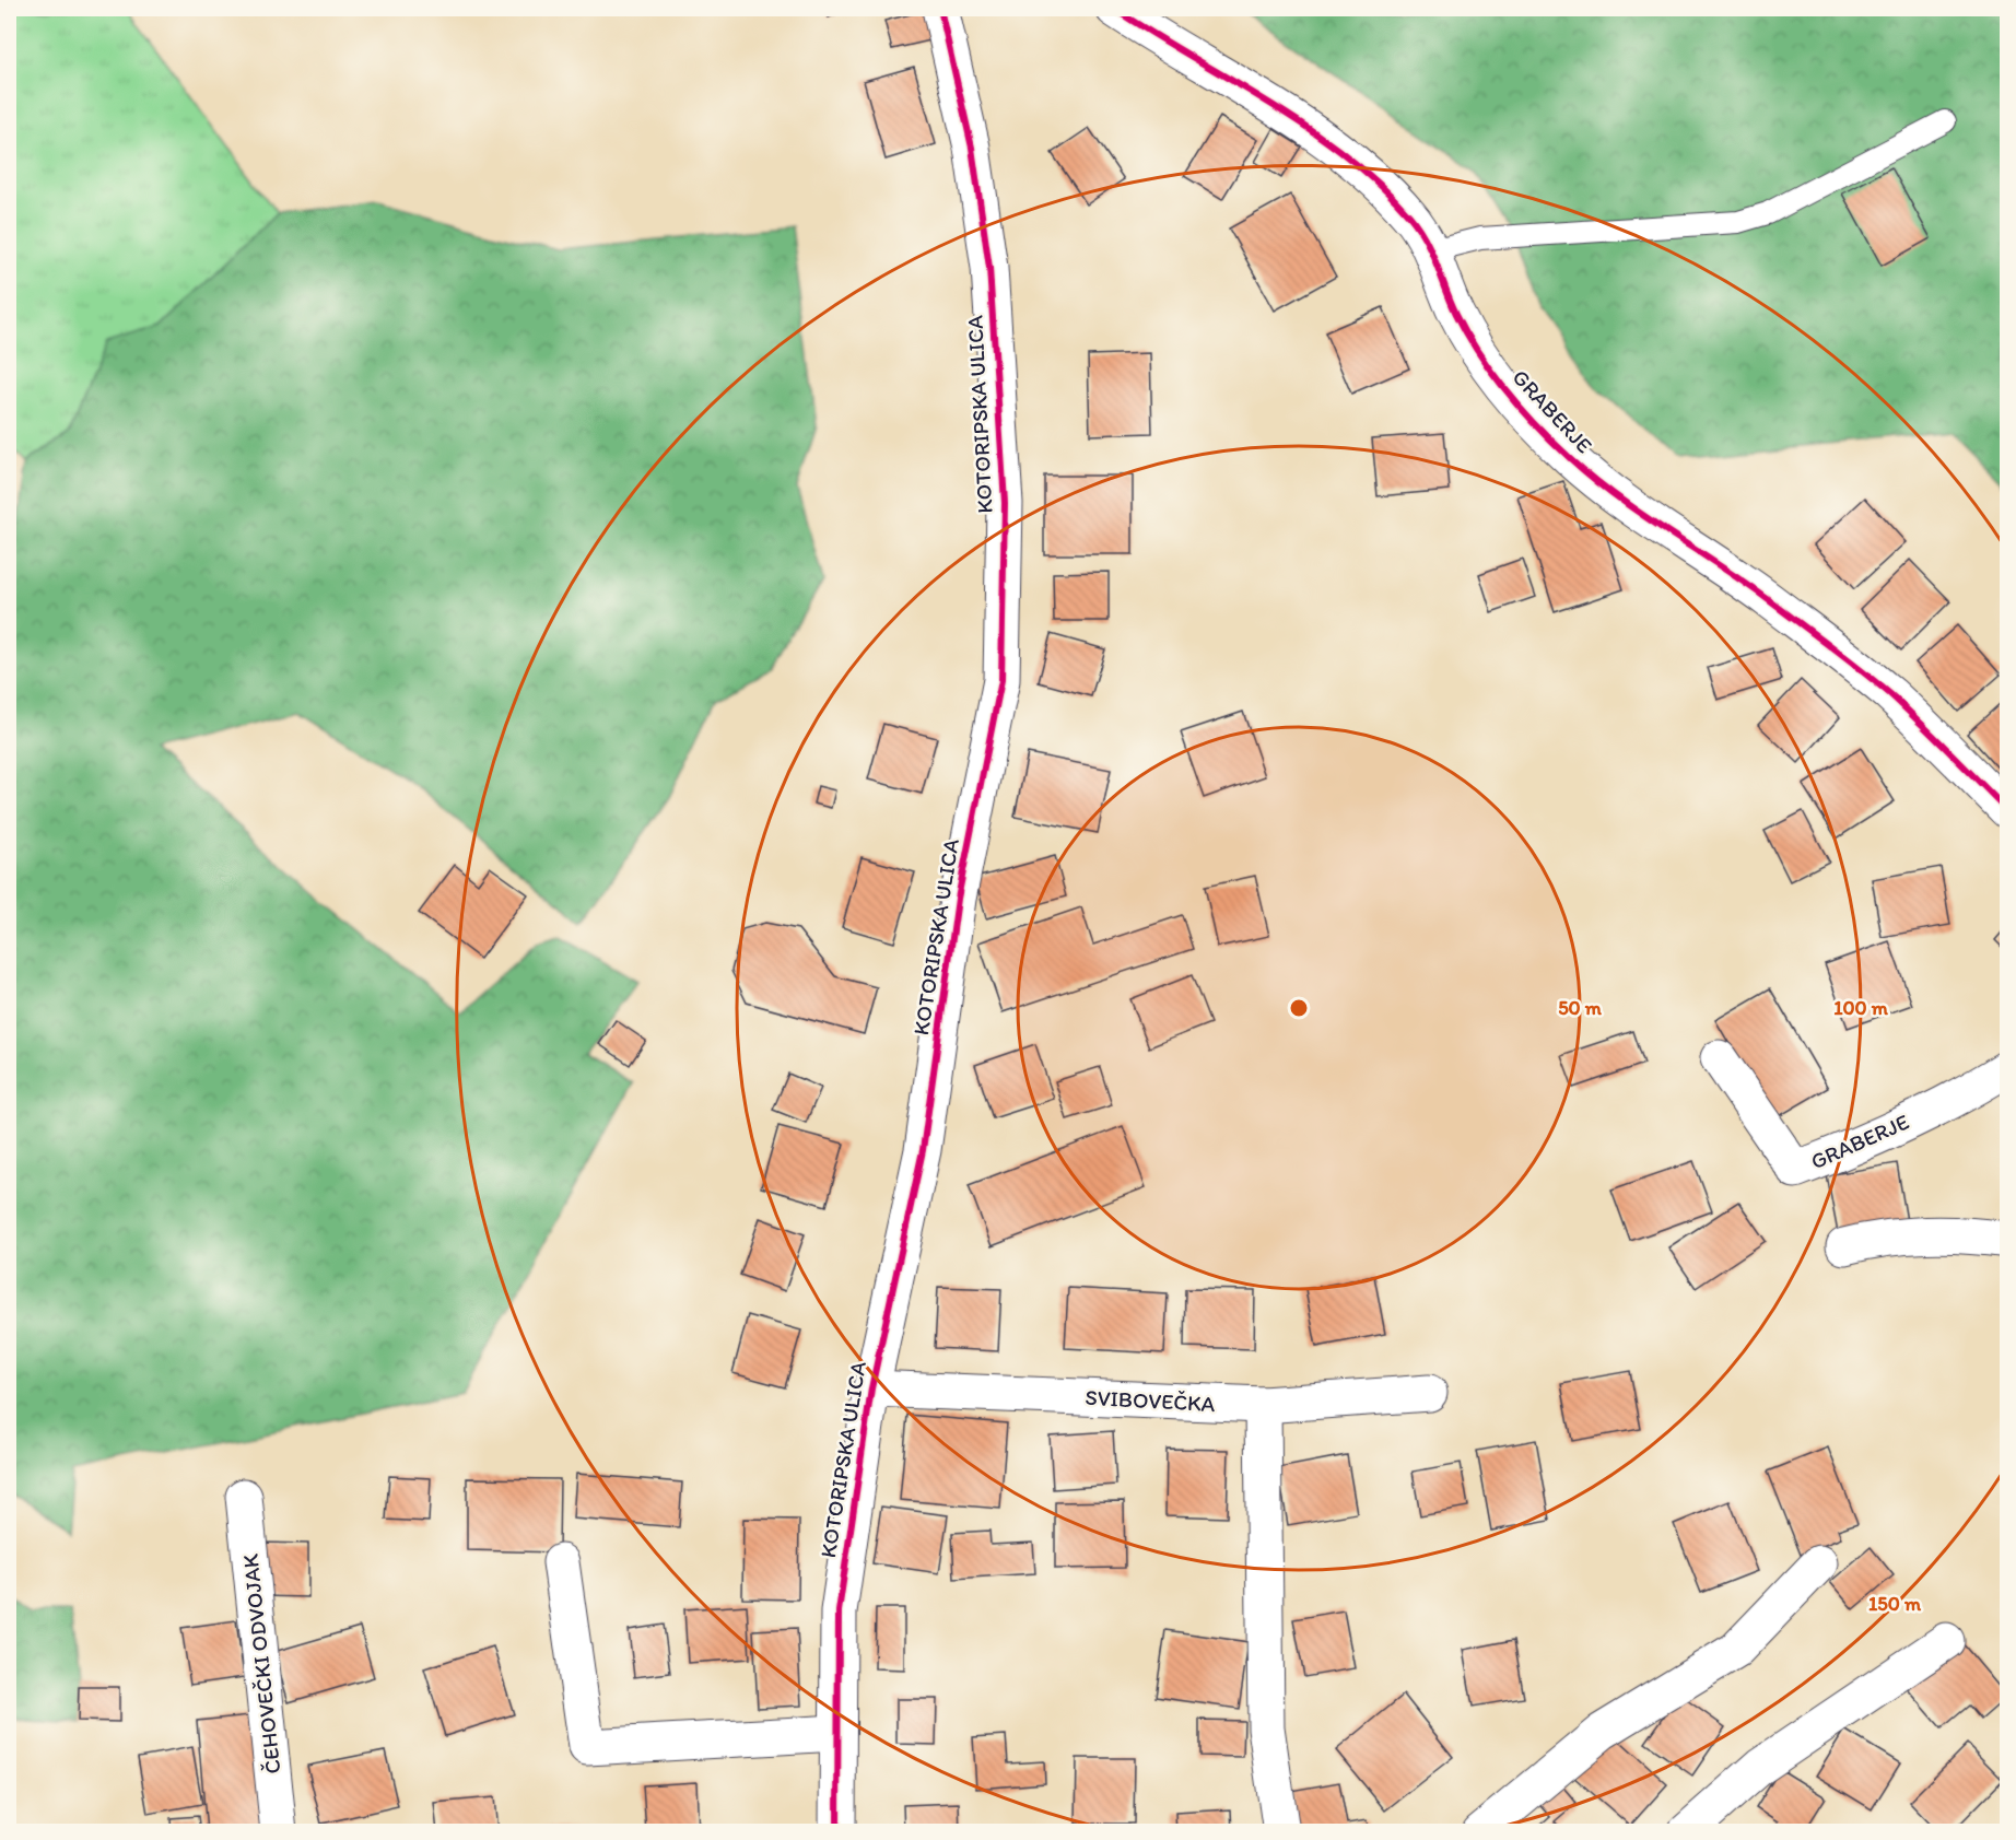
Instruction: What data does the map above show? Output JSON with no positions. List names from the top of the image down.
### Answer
{
  "streets": {
    "street": [
      "GRABERJE",
      "KOTORIPSKA ULICA",
      "SVIBOVEČKA",
      "ČEHOVEČKI ODVOJAK"
    ]
  },
  "crossings": [
    ["KOTORIPSKA ULICA", "SVIBOVEČKA"]
  ],
  "rings": ["50 m", "100 m", "150 m"]
}
